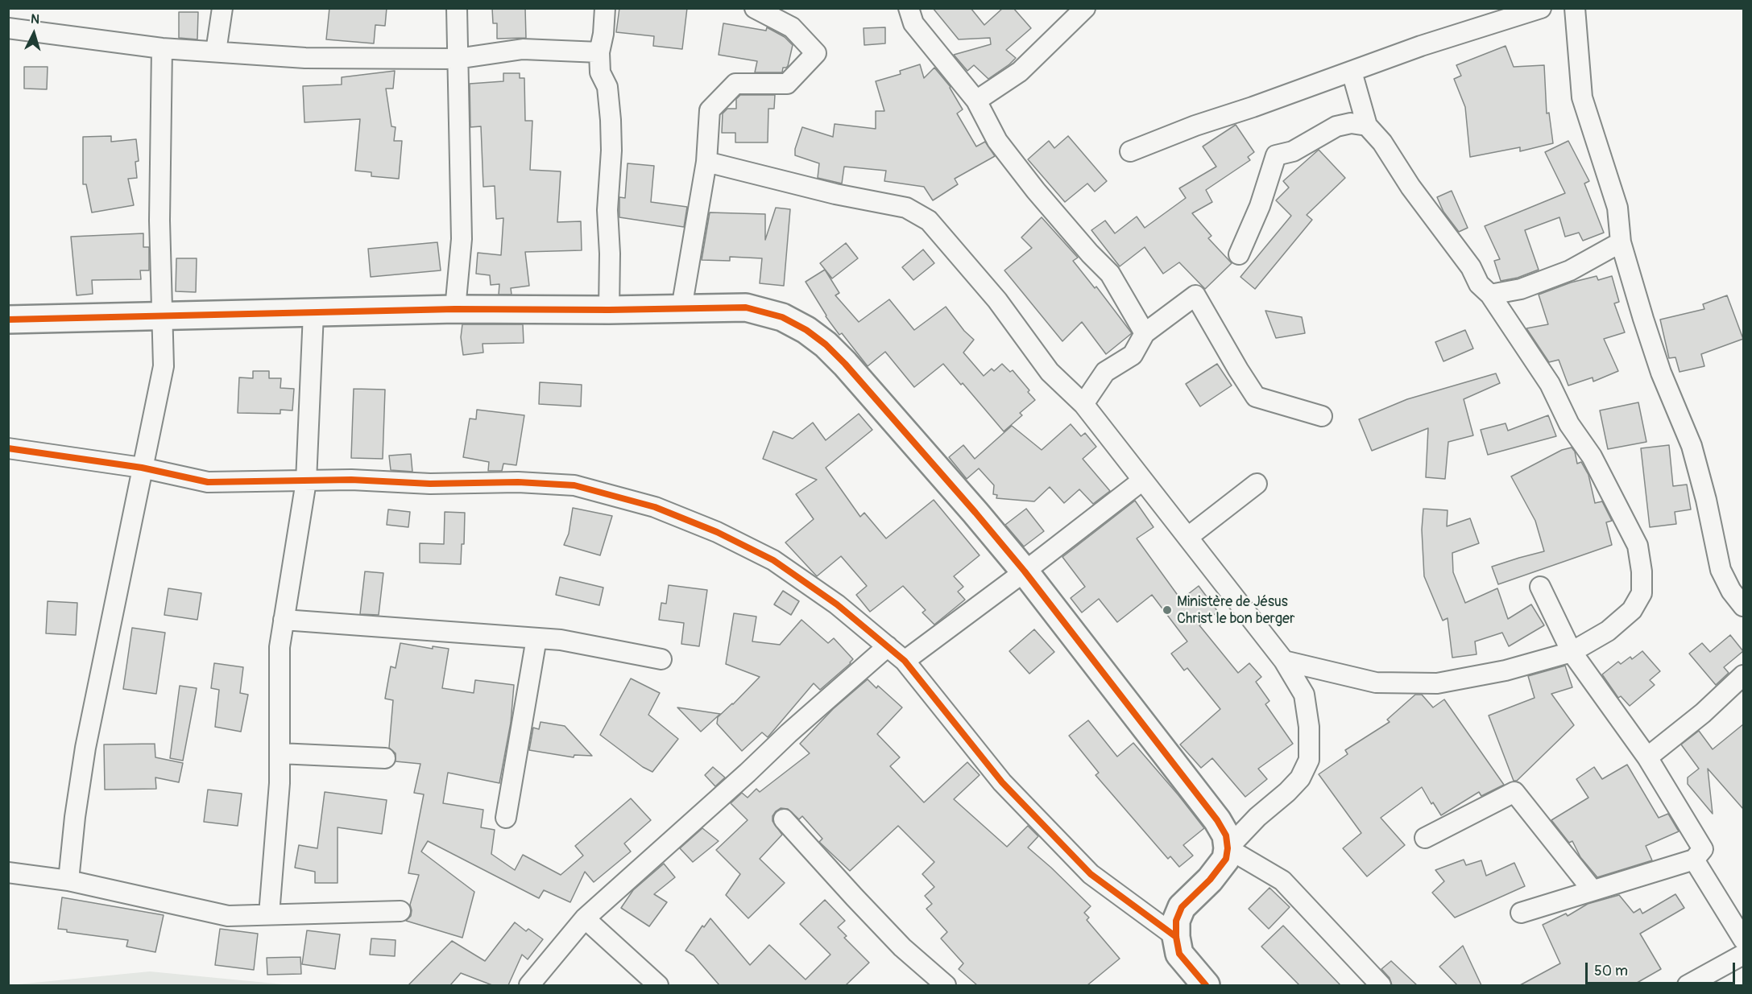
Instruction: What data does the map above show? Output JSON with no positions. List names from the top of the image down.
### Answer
{
  "places": ["Ministère de Jésus Christ le bon berger"],
  "scale_bar": "50 m",
  "north": "top"
}
